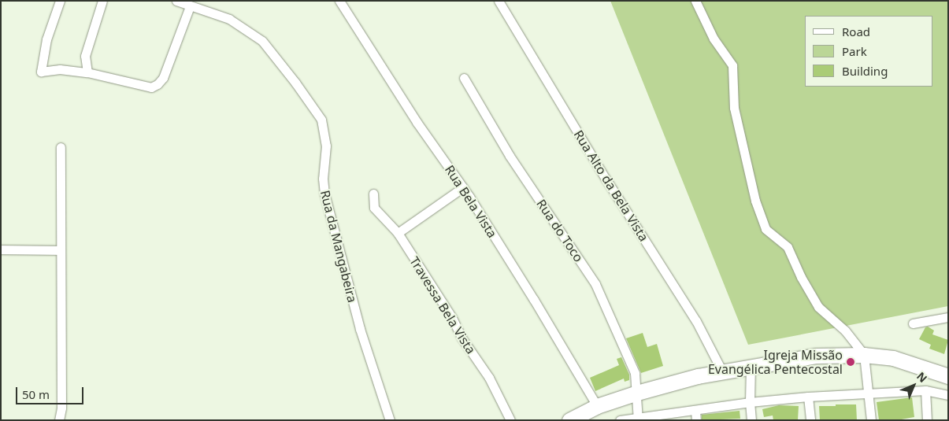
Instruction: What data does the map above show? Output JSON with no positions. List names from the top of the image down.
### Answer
{
  "streets": {
    "street": [
      "Rua Alto da Bela Vista",
      "Rua Bela Vista",
      "Rua do Toco",
      "Rua da Mangabeira",
      "Travessa Bela Vista"
    ]
  },
  "places": ["Igreja Missão Evangélica Pentecostal"],
  "legend": ["Road", "Park", "Building"],
  "scale_bar": "50 m",
  "north": "top right"
}
